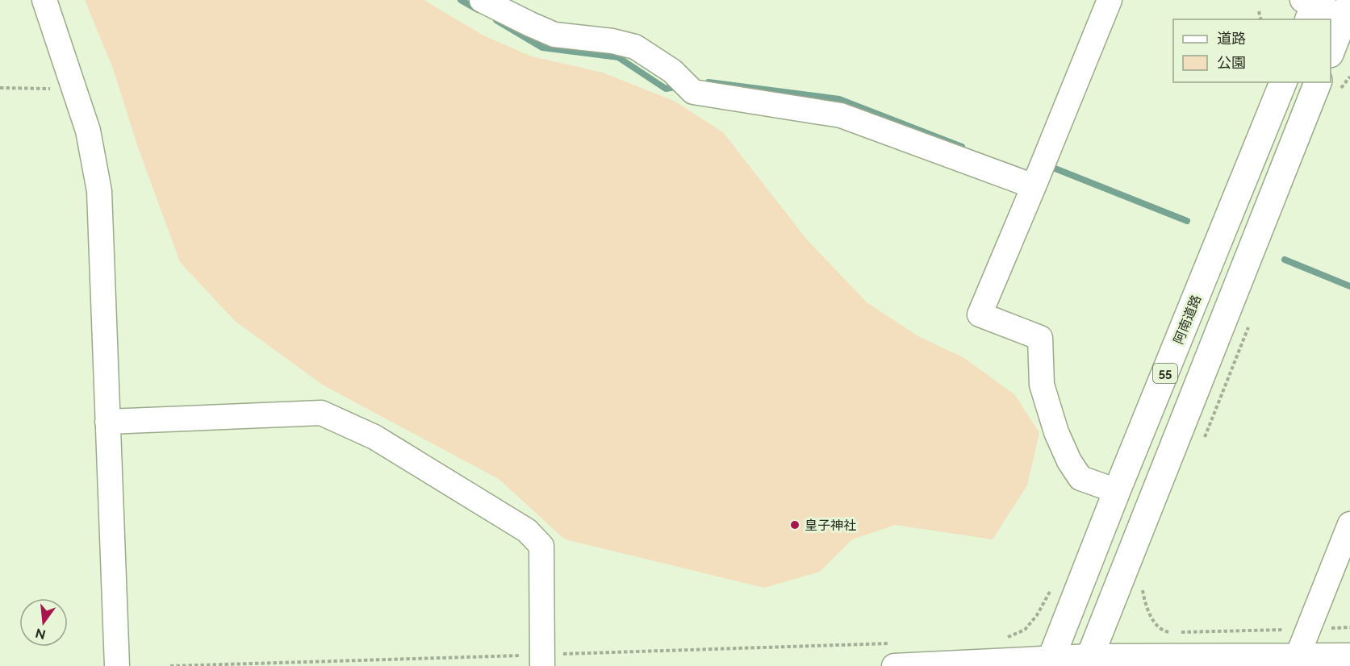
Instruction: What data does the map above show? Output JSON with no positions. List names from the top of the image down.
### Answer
{
  "streets": {
    "highway": ["阿南道路", "55"]
  },
  "places": ["皇子神社"],
  "legend": ["道路", "公園"],
  "north": "bottom"
}
